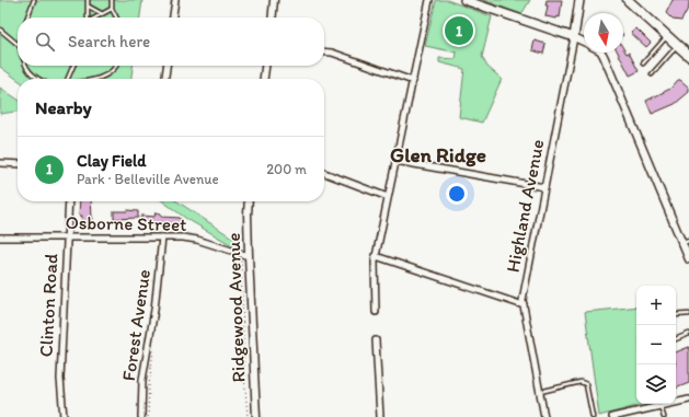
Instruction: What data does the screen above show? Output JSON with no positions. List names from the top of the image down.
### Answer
{
  "streets": {
    "main road": ["Highland Avenue"],
    "street": [
      "Osborne Street",
      "Clinton Road",
      "Ridgewood Avenue",
      "Forest Avenue"
    ]
  },
  "crossings": [
    ["Osborne Street", "Clinton Road"],
    ["Osborne Street", "Ridgewood Avenue"],
    ["Osborne Street", "Forest Avenue"]
  ],
  "districts": ["Glen Ridge"],
  "north": "bottom",
  "page": {
    "pins": "1",
    "search": "Search here",
    "heading": "Nearby",
    "list": [
      {
        "mark": "1",
        "name": "Clay Field",
        "note": "Park · Belleville Avenue",
        "value": "200 m"
      }
    ],
    "map_buttons": ["+", "−"]
  }
}
